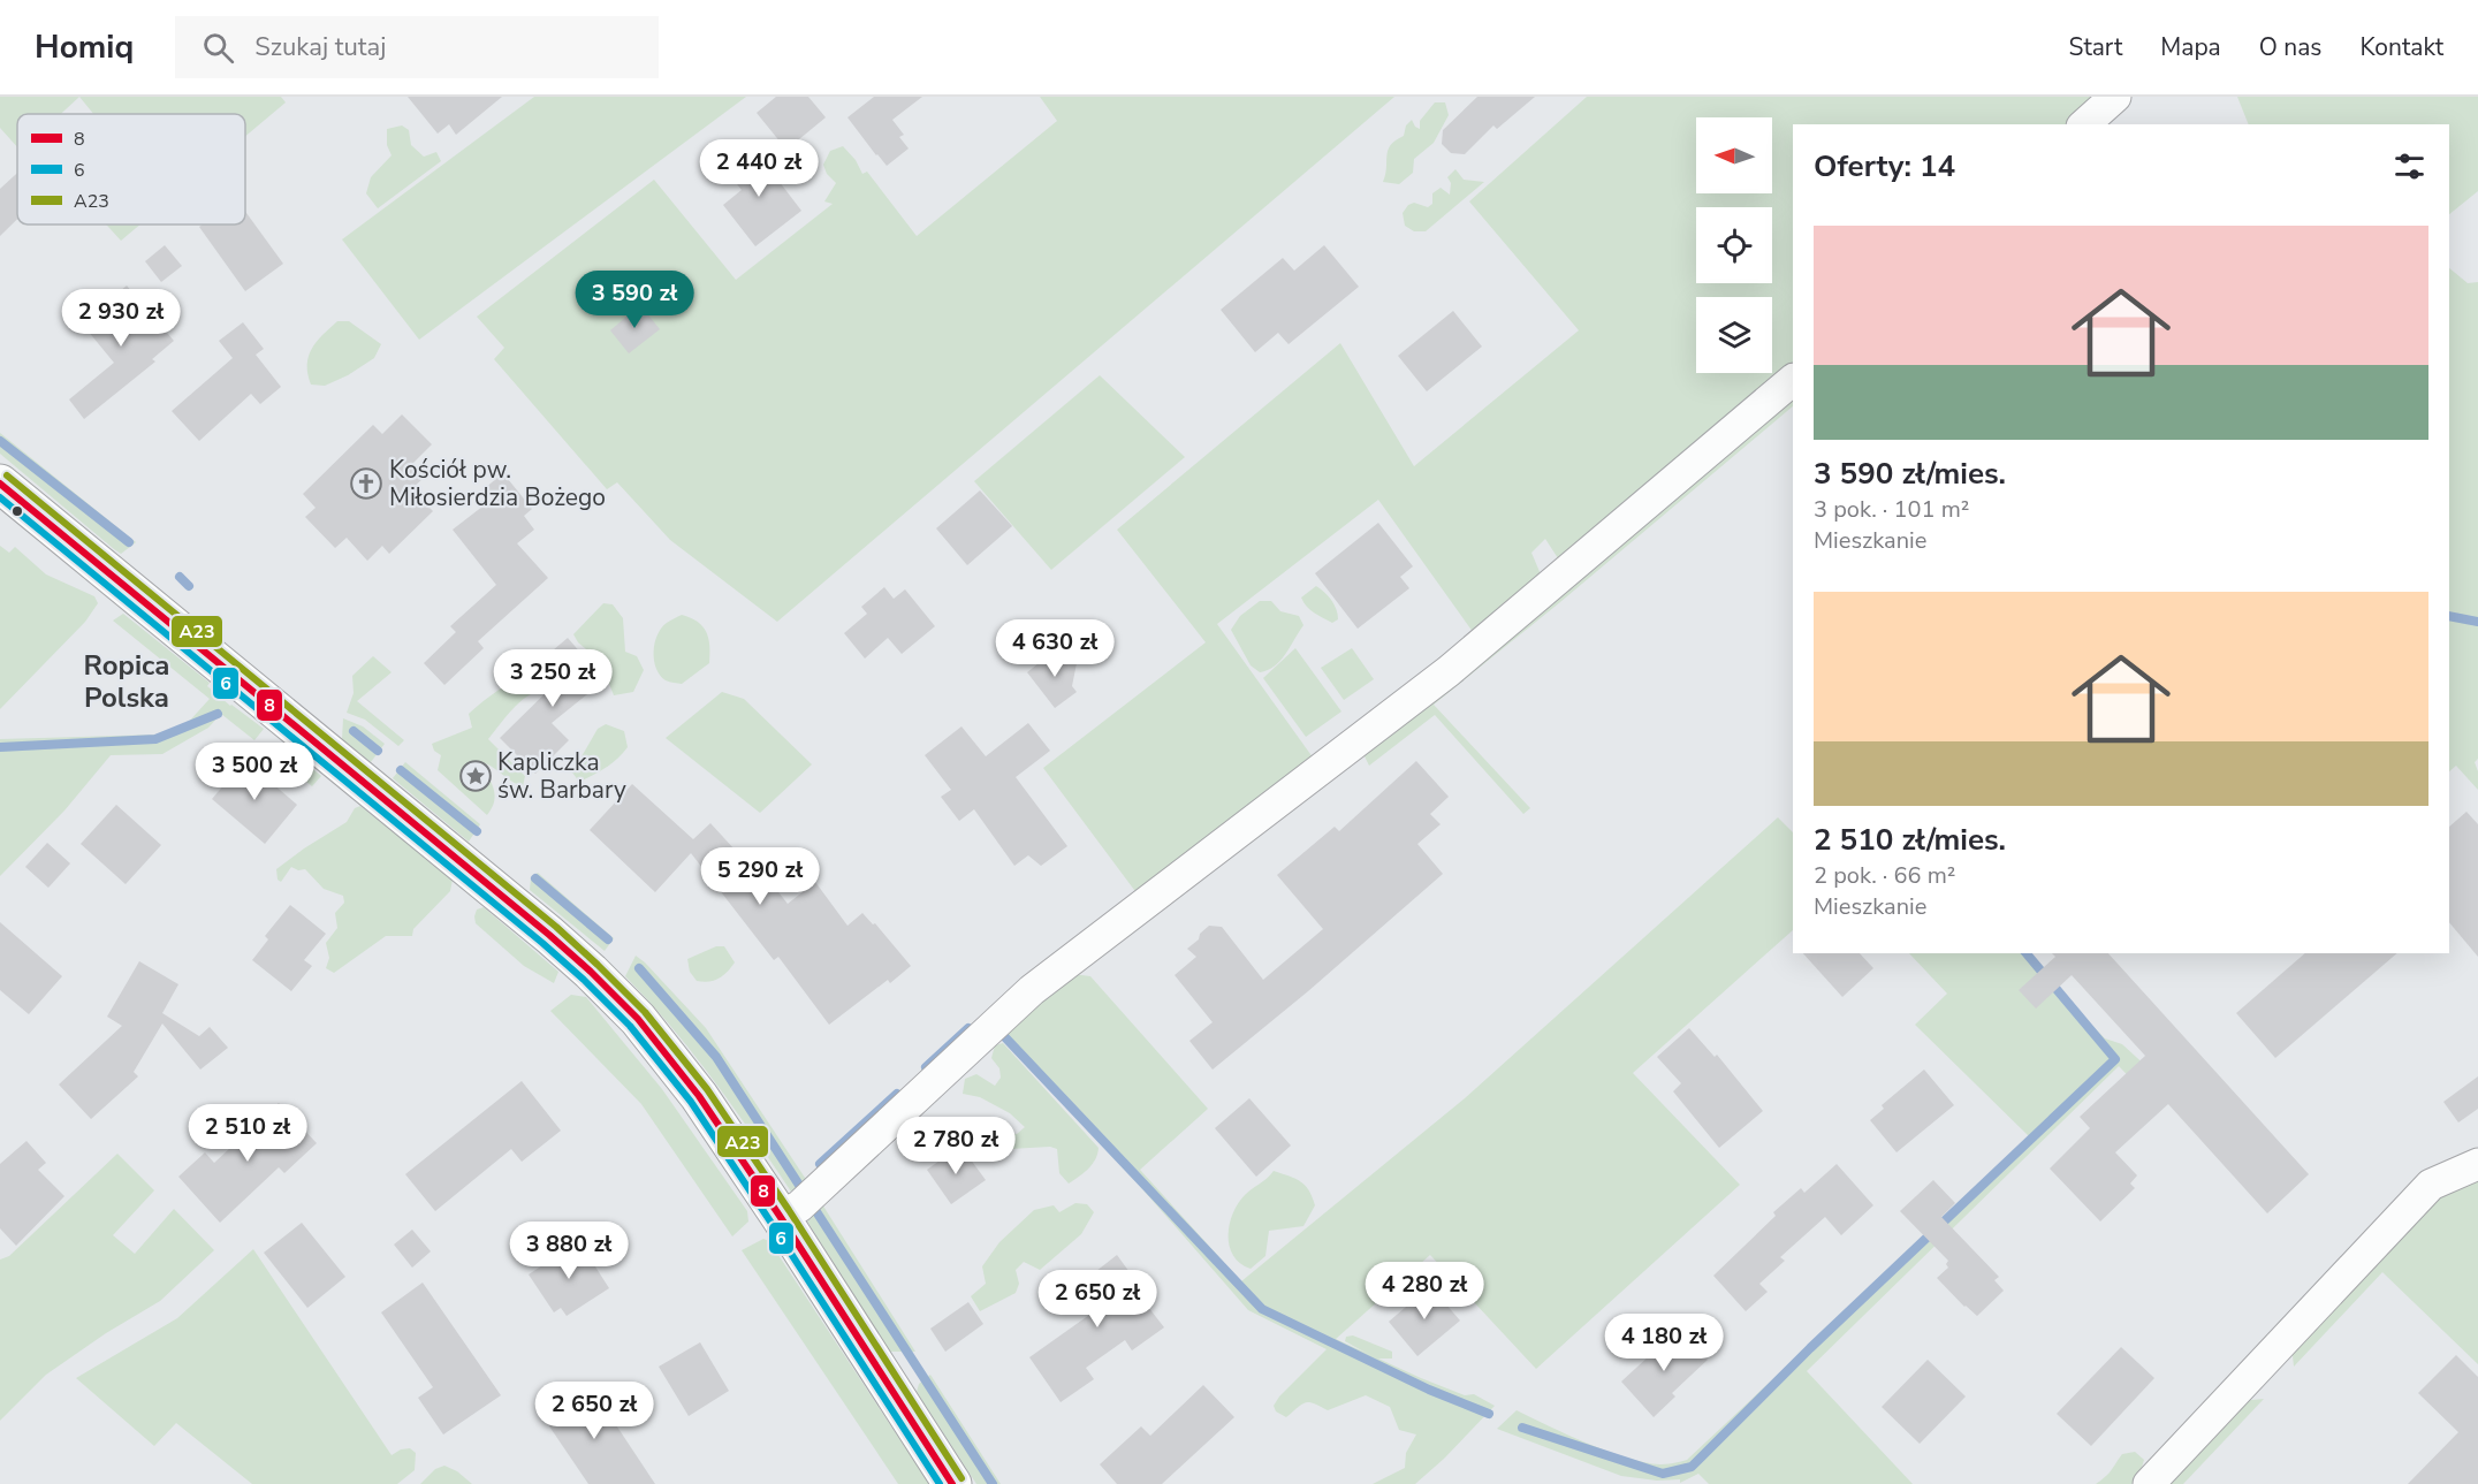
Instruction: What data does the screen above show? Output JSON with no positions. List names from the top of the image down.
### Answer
{
  "districts": ["Ropica Polska"],
  "places": {
    "church": ["Kościół pw. Miłosierdzia Bożego"],
    "place": ["Kapliczka św. Barbary"]
  },
  "lines": ["transit line A23", "transit line 8", "transit line 6"],
  "legend": ["8", "6", "A23"],
  "north": "left",
  "page": {
    "header": "Homiq",
    "search": "Szukaj tutaj",
    "nav": [
      "Start",
      "Mapa",
      "O nas",
      "Kontakt"
    ],
    "heading": "Oferty: 14",
    "price": [
      "2 440 zł",
      "3 590 zł",
      "2 930 zł",
      "4 630 zł",
      "3 250 zł",
      "3 500 zł",
      "5 290 zł",
      "2 510 zł",
      "2 780 zł",
      "3 880 zł",
      "4 280 zł",
      "2 650 zł",
      "4 180 zł",
      "2 650 zł"
    ],
    "list": [
      {
        "name": "3 590 zł/mies.",
        "note": "3 pok. · 101 m² · Mieszkanie"
      },
      {
        "name": "2 510 zł/mies.",
        "note": "2 pok. · 66 m² · Mieszkanie"
      }
    ]
  }
}
